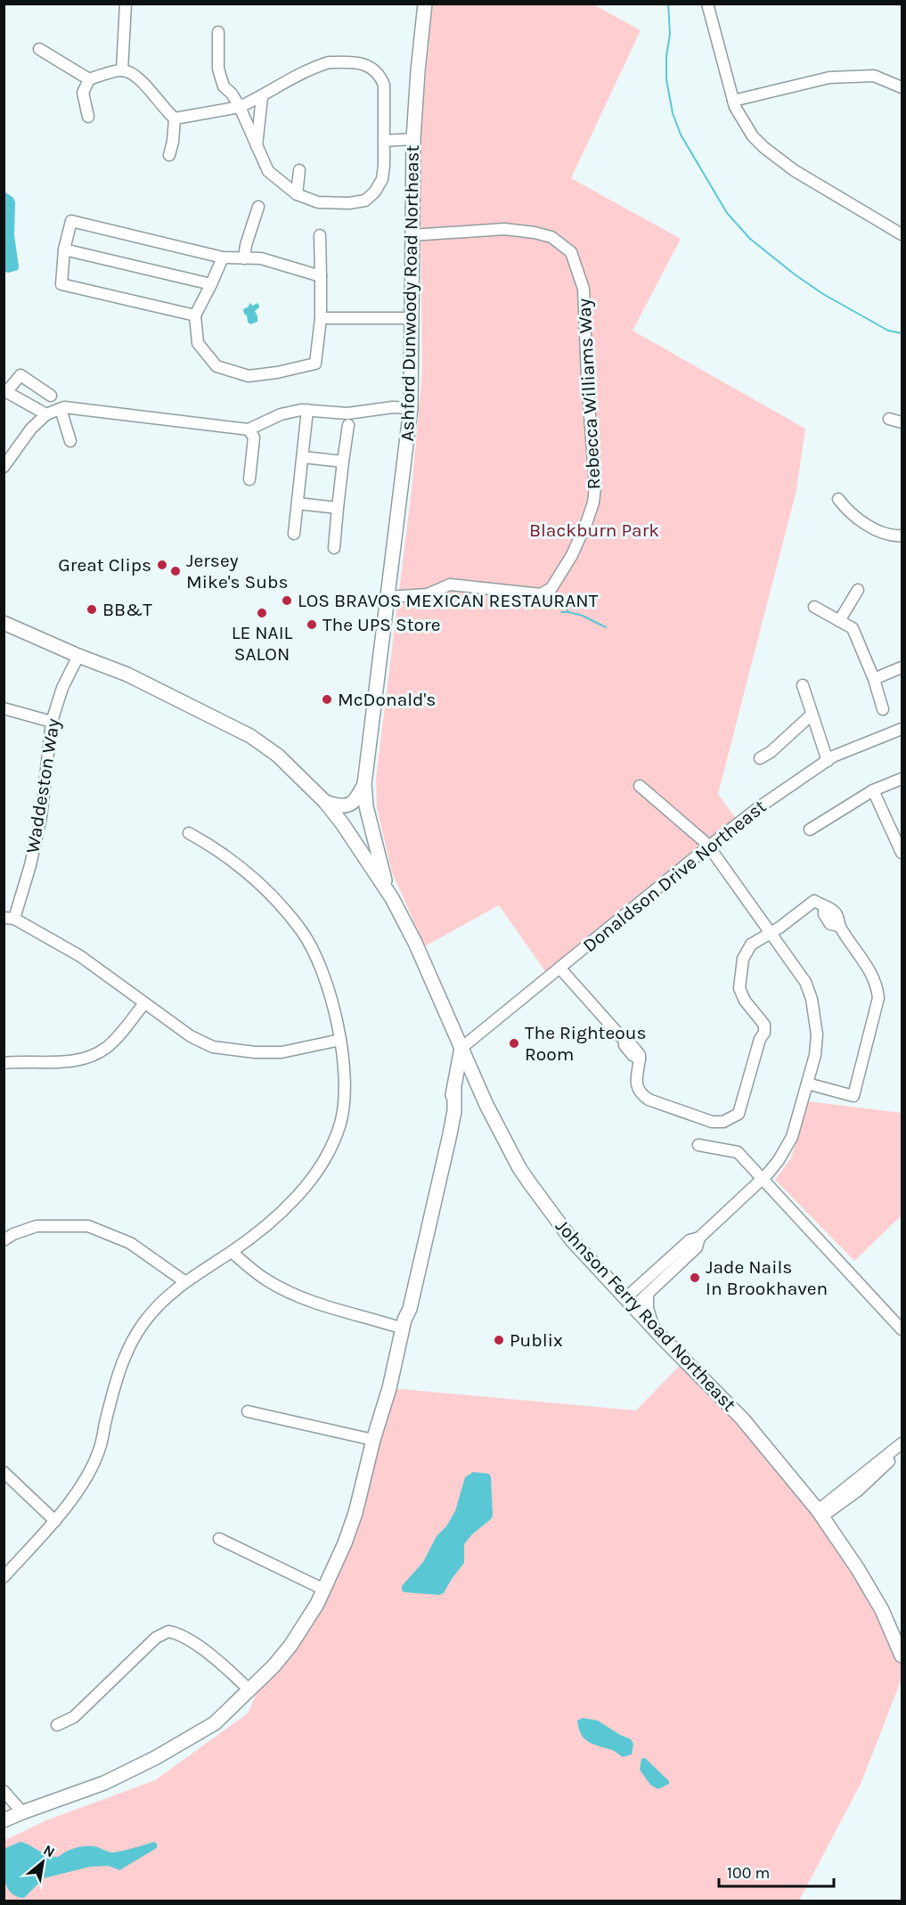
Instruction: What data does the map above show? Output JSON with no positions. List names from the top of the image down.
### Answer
{
  "streets": {
    "main road": ["Ashford Dunwoody Road Northeast", "Johnson Ferry Road Northeast"],
    "street": ["Rebecca Williams Way", "Waddeston Way", "Donaldson Drive Northeast"]
  },
  "crossings": [
    ["Ashford Dunwoody Road Northeast", "Rebecca Williams Way"],
    ["Ashford Dunwoody Road Northeast", "Johnson Ferry Road Northeast"],
    ["Donaldson Drive Northeast", "Johnson Ferry Road Northeast"]
  ],
  "parks": ["Blackburn Park"],
  "places": [
    "Great Clips",
    "Jersey Mike's Subs",
    "LOS BRAVOS MEXICAN RESTAURANT",
    "BB&T",
    "LE NAIL SALON",
    "The UPS Store",
    "McDonald's",
    "The Righteous Room",
    "Jade Nails In Brookhaven",
    "Publix"
  ],
  "scale_bar": "100 m",
  "north": "top right"
}
